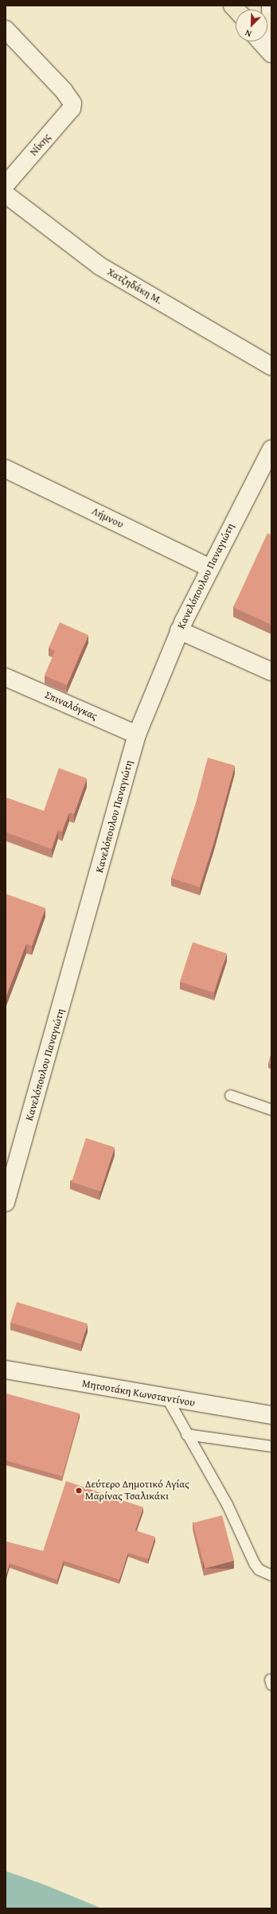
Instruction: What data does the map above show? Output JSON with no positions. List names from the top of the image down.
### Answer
{
  "streets": {
    "street": [
      "Νίκης",
      "Χατζηδάκη Μ.",
      "Λήμνου",
      "Κανελόπουλου Παναγιώτη",
      "Σπιναλόγκας",
      "Μητσοτάκη Κωνσταντίνου"
    ]
  },
  "crossings": [
    ["Λήμνου", "Κανελόπουλου Παναγιώτη"],
    ["Κανελόπουλου Παναγιώτη", "Σπιναλόγκας"]
  ],
  "places": ["Δεύτερο Δημοτικό Αγίας Μαρίνας Τσαλικάκι"],
  "north": "bottom left"
}
